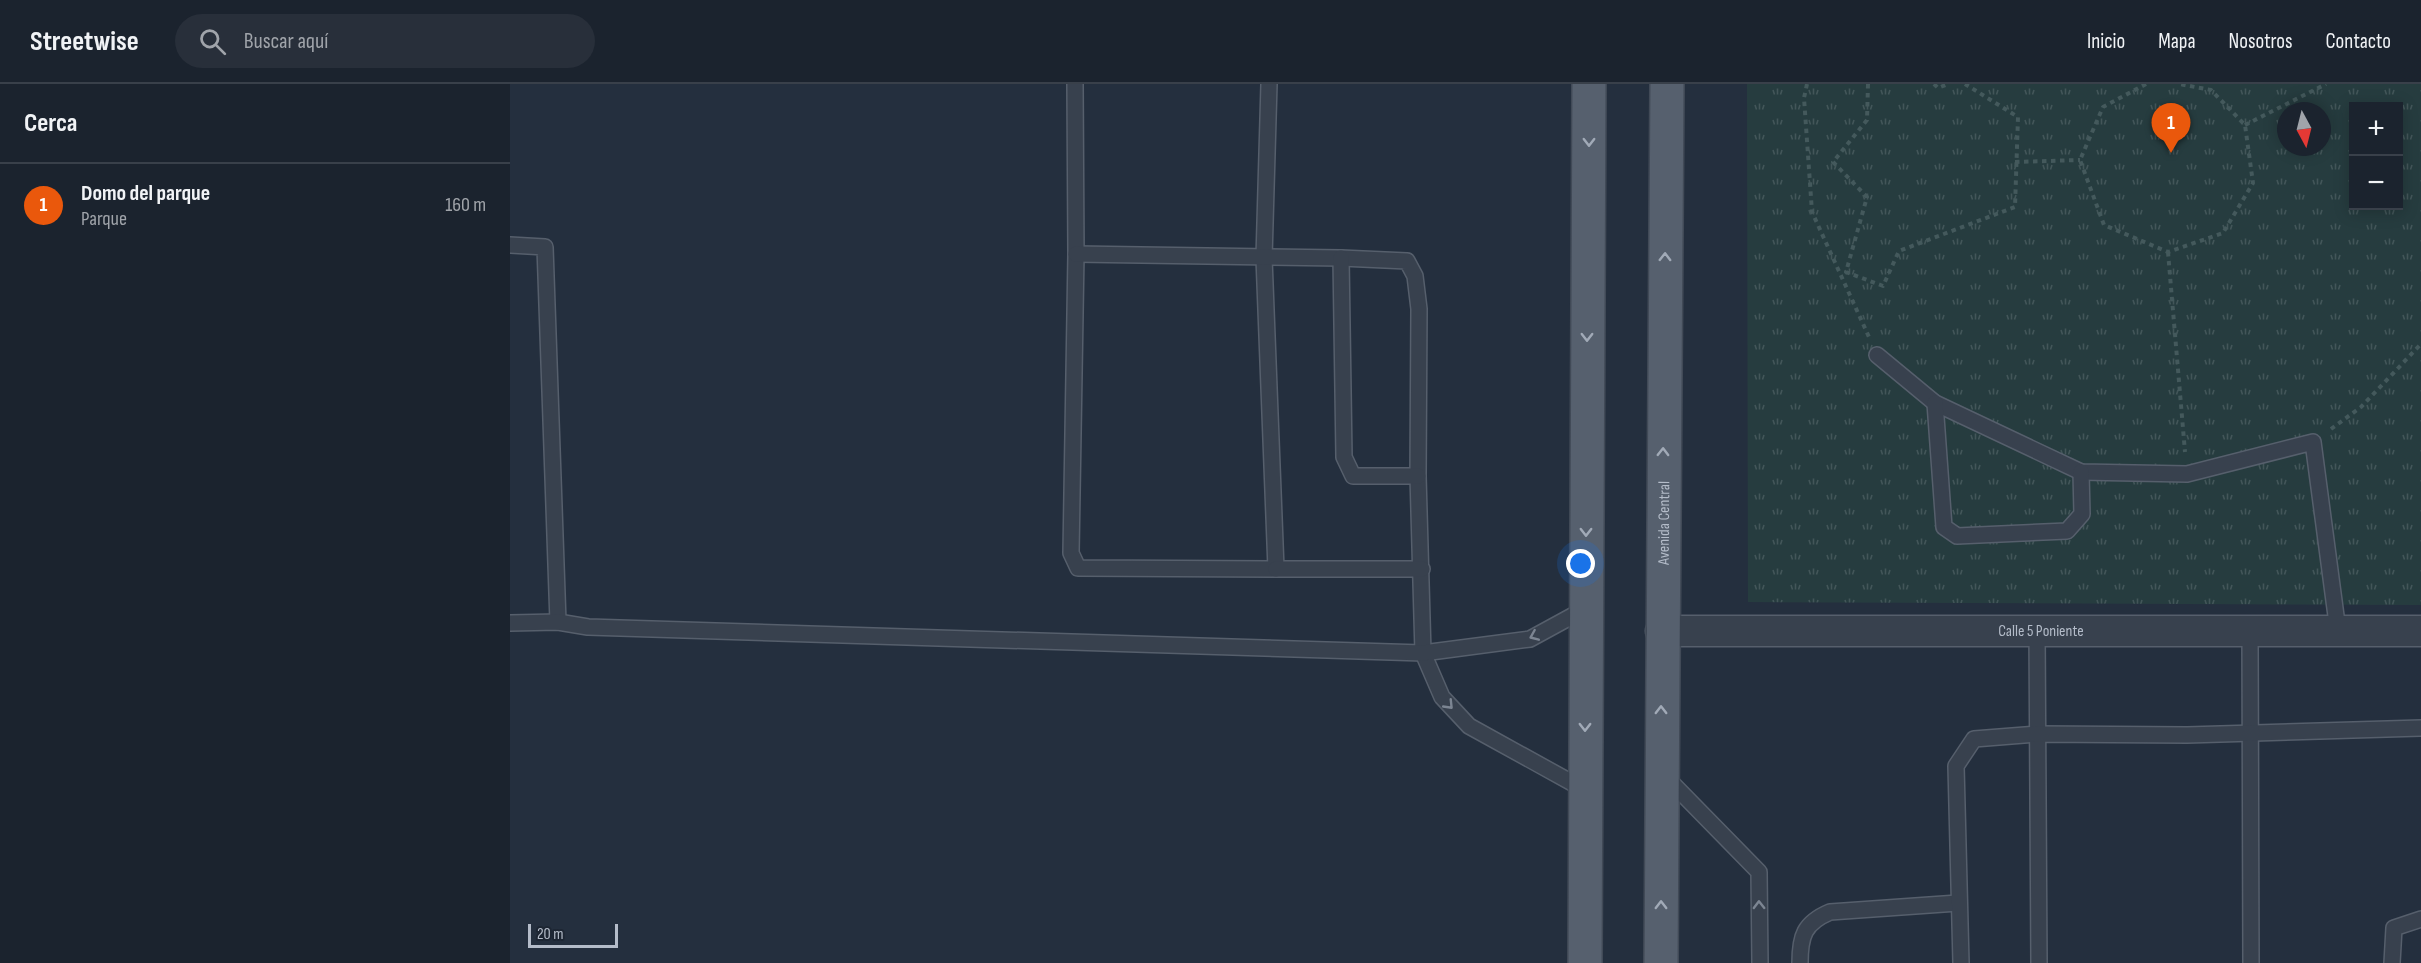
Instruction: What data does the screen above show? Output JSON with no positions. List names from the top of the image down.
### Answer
{
  "streets": {
    "main road": ["Avenida Central"],
    "street": ["Calle 5 Poniente"]
  },
  "crossings": [
    ["Avenida Central", "Calle 5 Poniente"]
  ],
  "scale_bar": "20 m",
  "north": "bottom",
  "page": {
    "header": "Streetwise",
    "search": "Buscar aquí",
    "nav": [
      "Inicio",
      "Mapa",
      "Nosotros",
      "Contacto"
    ],
    "heading": "Cerca",
    "map_buttons": ["+", "−"],
    "pins": "1",
    "list": [
      {
        "mark": "1",
        "name": "Domo del parque",
        "note": "Parque",
        "value": "160 m"
      }
    ],
    "scale": "20 m"
  }
}
